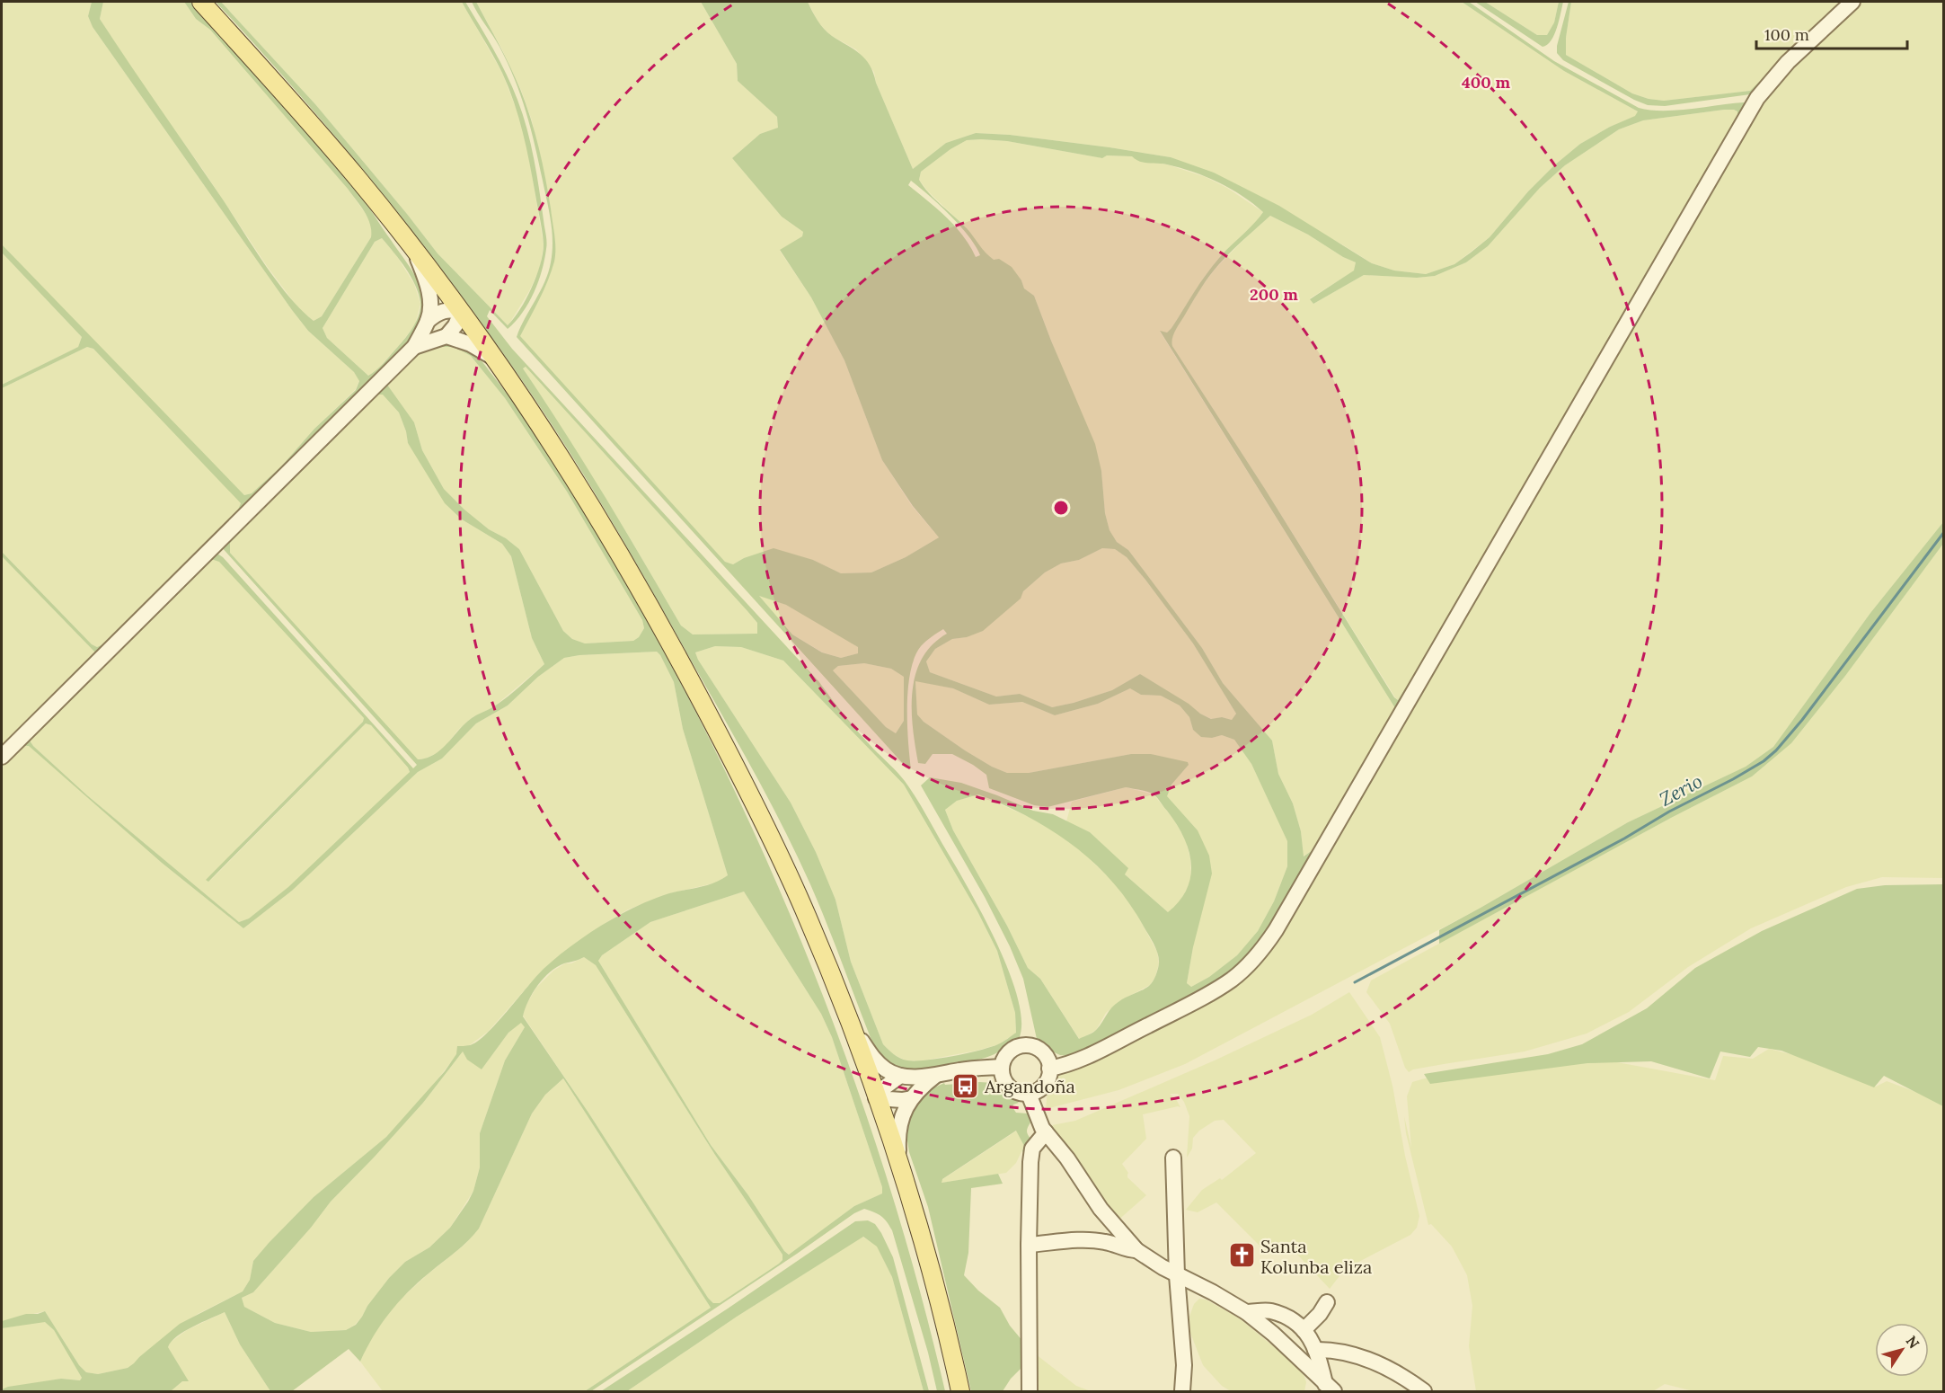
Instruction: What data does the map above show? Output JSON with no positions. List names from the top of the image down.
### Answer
{
  "water": ["Zerio"],
  "places": {
    "bus stop": ["Argandoña"],
    "church": ["Santa Kolunba eliza"]
  },
  "scale_bar": "100 m",
  "north": "top right",
  "rings": ["400 m", "200 m"]
}
